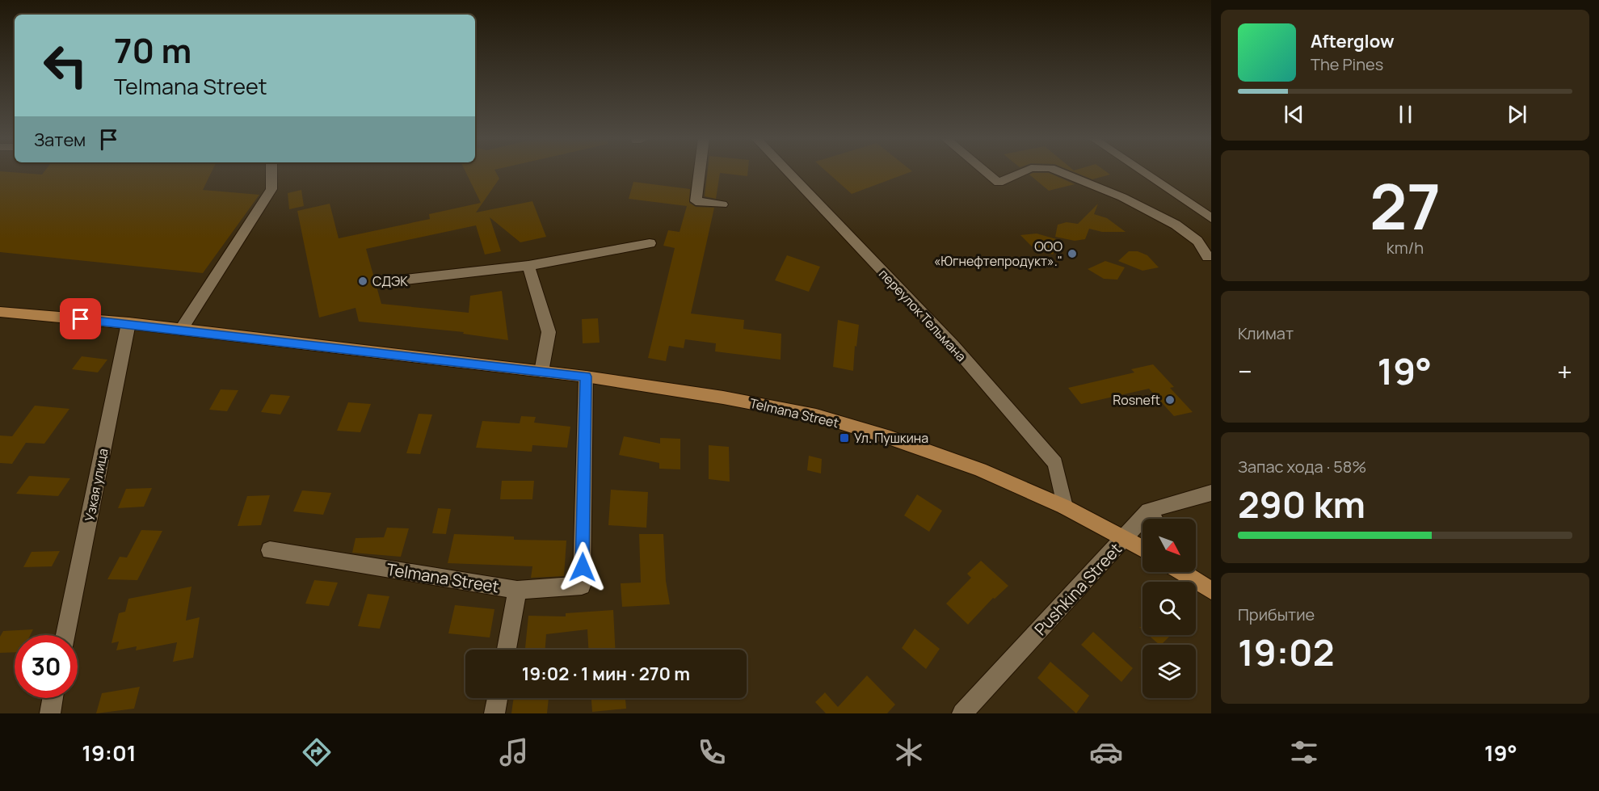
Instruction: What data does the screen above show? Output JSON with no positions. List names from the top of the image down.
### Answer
{
  "streets": {
    "main road": ["Telmana Street"],
    "street": ["переулок Тельмана", "Узкая улица", "Pushkina Street"]
  },
  "crossings": [
    ["переулок Тельмана", "Telmana Street"],
    ["Telmana Street", "Узкая улица"],
    ["Telmana Street", "Pushkina Street"]
  ],
  "places": {
    "other": ["ООО «Югнефтепродукт».\"", "СДЭК", "Rosneft"],
    "transit": ["Ул. Пушкина"]
  },
  "north": "bottom right",
  "page": {
    "turn": ["70 m", "Telmana Street"],
    "song": ["Afterglow", "The Pines"],
    "then": "Затем",
    "tile": [
      ["27", "km/h"],
      "Климат",
      ["Запас хода · 58%", "290 km"],
      ["Прибытие", "19:02"]
    ],
    "heat": ["−", "19°", "+"],
    "limit": "30",
    "trip": "19:02 · 1 мин · 270 m",
    "tabs": ["19:01", "19°"]
  }
}
